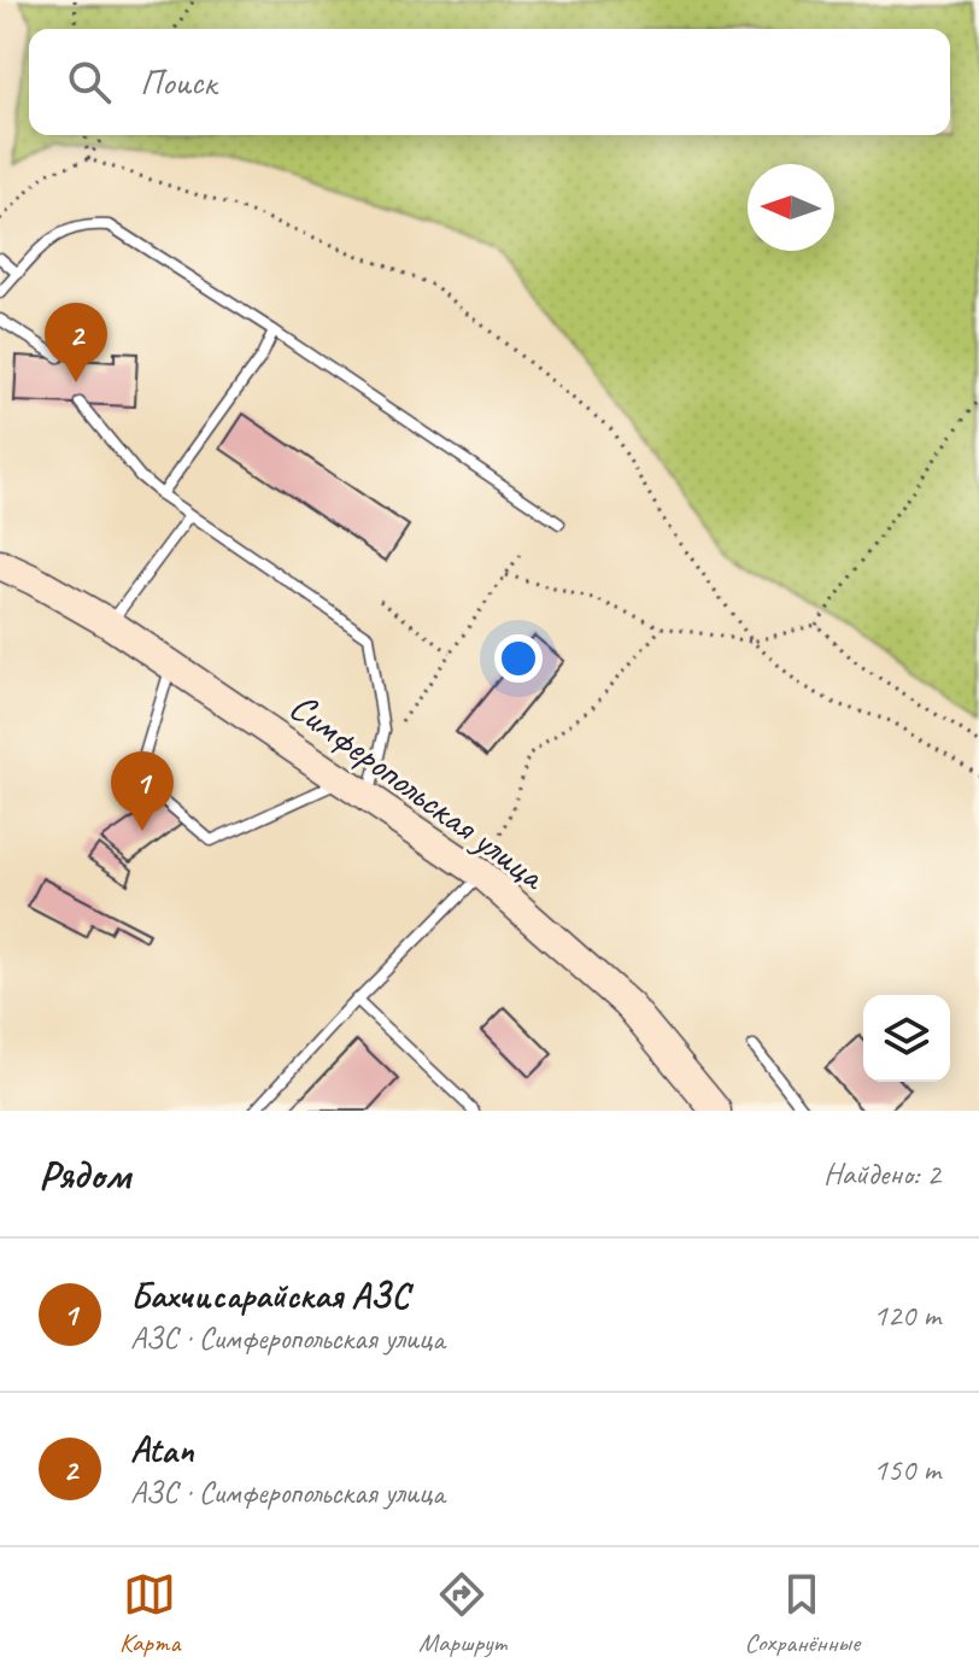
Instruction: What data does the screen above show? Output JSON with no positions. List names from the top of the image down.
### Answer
{
  "streets": {
    "main road": ["Симферопольская улица"]
  },
  "north": "left",
  "page": {
    "search": "Поиск",
    "pins": ["2", "1"],
    "heading": ["Рядом", "Найдено: 2"],
    "list": [
      {
        "mark": "1",
        "name": "Бахчисарайская АЗС",
        "note": "АЗС · Симферопольская улица",
        "value": "120 m"
      },
      {
        "mark": "2",
        "name": "Atan",
        "note": "АЗС · Симферопольская улица",
        "value": "150 m"
      }
    ],
    "nav": ["Карта", "Маршрут", "Сохранённые"]
  }
}
